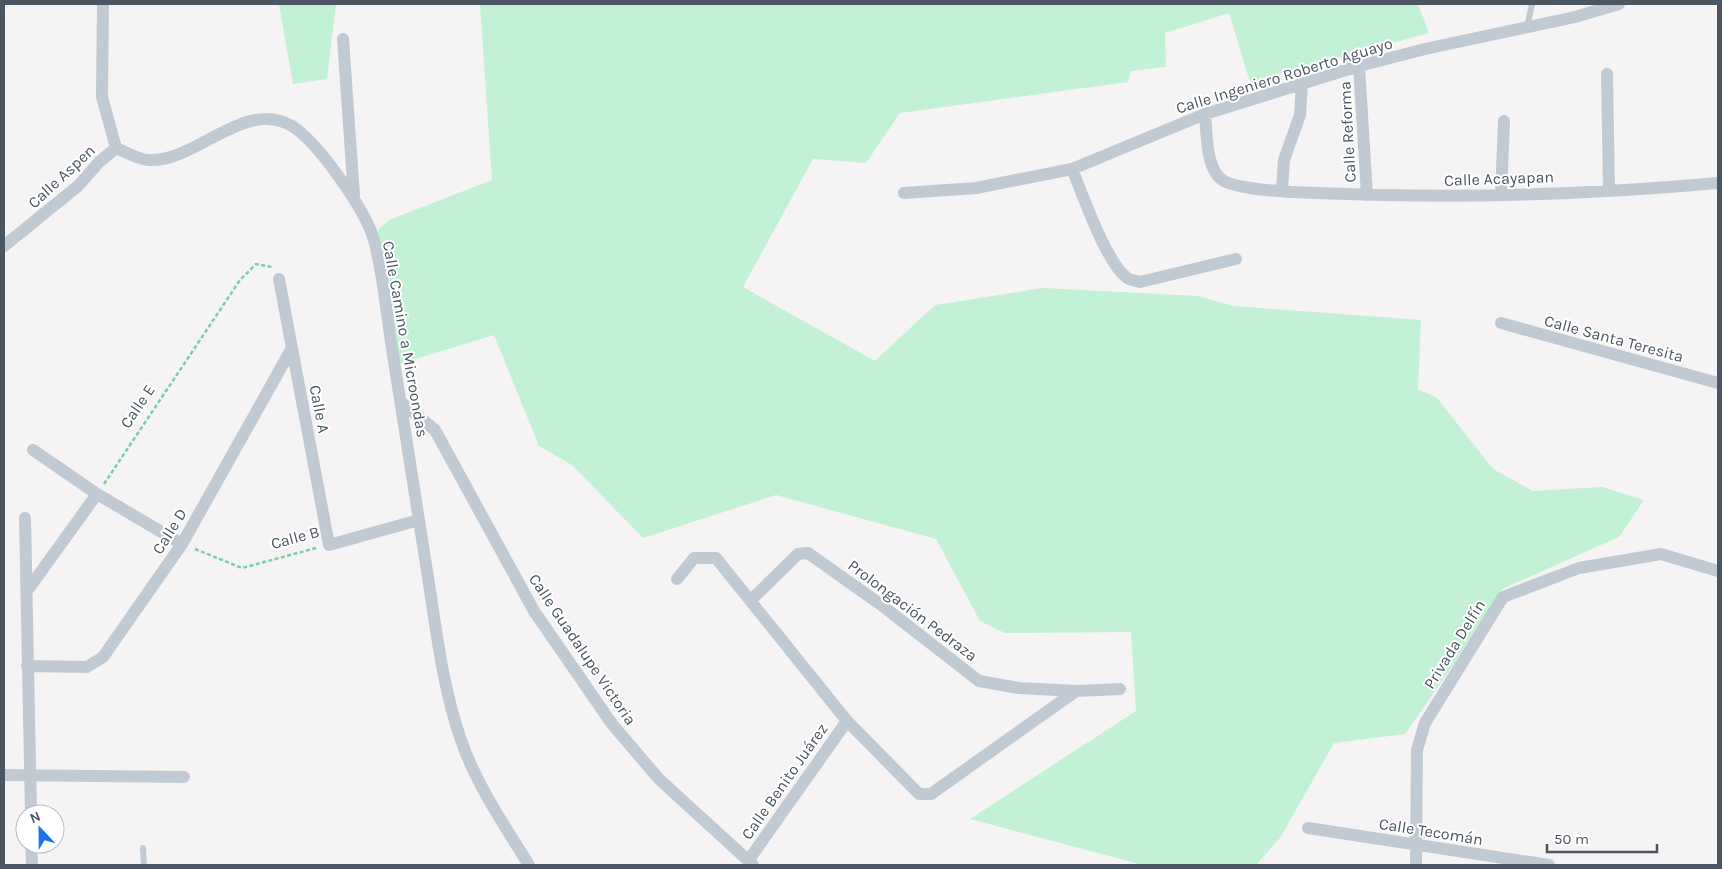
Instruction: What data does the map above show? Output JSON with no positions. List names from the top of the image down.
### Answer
{
  "streets": {
    "street": [
      "Calle Ingeniero Roberto Aguayo",
      "Calle Reforma",
      "Calle Aspen",
      "Calle Acayapan",
      "Calle Santa Teresita",
      "Calle Camino a Microondas",
      "Calle A",
      "Calle D",
      "Calle B",
      "Prolongación Pedraza",
      "Privada Delfín",
      "Calle Guadalupe Victoria",
      "Calle Benito Juárez",
      "Calle Tecomán"
    ],
    "path": ["Calle E"]
  },
  "crossings": [
    ["Calle Ingeniero Roberto Aguayo", "Calle Reforma"],
    ["Calle Ingeniero Roberto Aguayo", "Calle Acayapan"],
    ["Calle Reforma", "Calle Acayapan"],
    ["Calle Aspen", "Calle Camino a Microondas"],
    ["Calle Camino a Microondas", "Calle B"],
    ["Calle Camino a Microondas", "Calle Guadalupe Victoria"],
    ["Calle E", "Calle A"],
    ["Calle A", "Calle D"],
    ["Calle A", "Calle B"],
    ["Calle D", "Calle B"],
    ["Privada Delfín", "Calle Tecomán"],
    ["Calle Guadalupe Victoria", "Calle Benito Juárez"]
  ],
  "scale_bar": "50 m",
  "north": "top"
}
